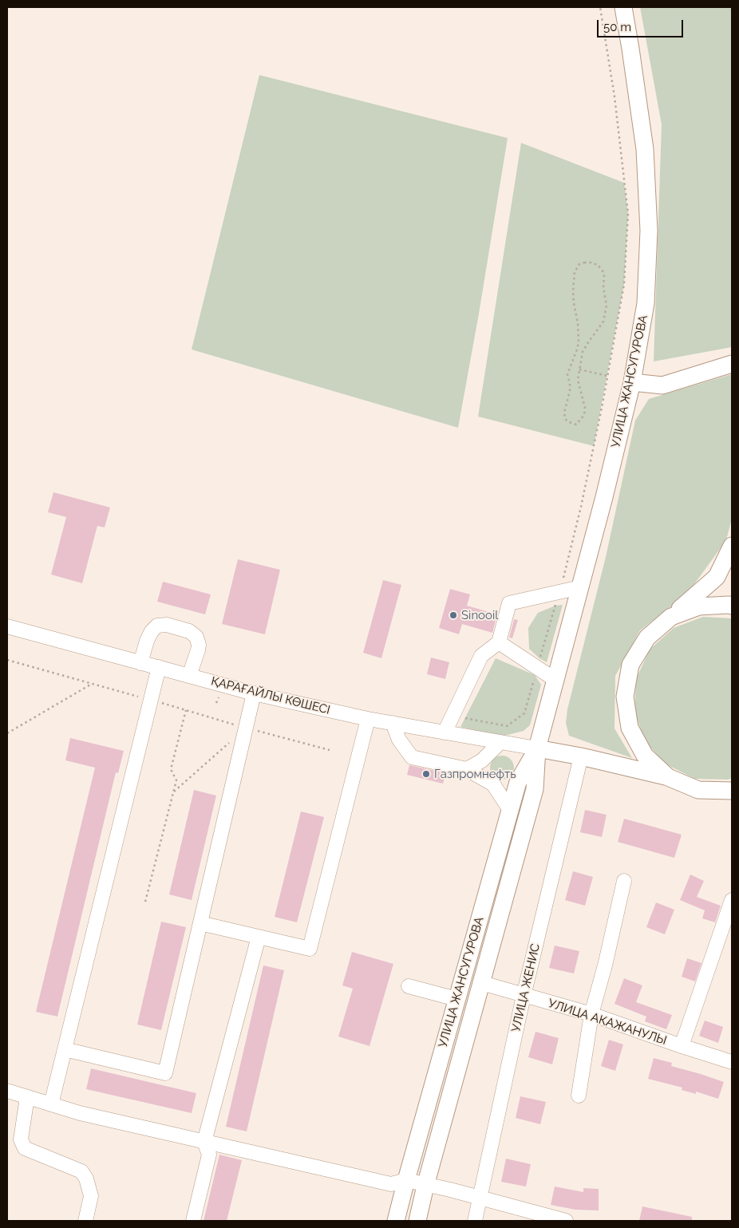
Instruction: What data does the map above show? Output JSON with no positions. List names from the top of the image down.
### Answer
{
  "streets": {
    "main road": ["УЛИЦА ЖАНСУГУРОВА"],
    "street": ["ҚАРАҒАЙЛЫ КӨШЕСІ", "УЛИЦА ЖЕНИС", "УЛИЦА АКАЖАНУЛЫ"]
  },
  "crossings": [
    ["УЛИЦА ЖАНСУГУРОВА", "ҚАРАҒАЙЛЫ КӨШЕСІ"],
    ["УЛИЦА ЖАНСУГУРОВА", "УЛИЦА АКАЖАНУЛЫ"],
    ["УЛИЦА ЖЕНИС", "УЛИЦА АКАЖАНУЛЫ"]
  ],
  "places": ["Sinooil", "Газпромнефть"],
  "scale_bar": "50 m"
}
